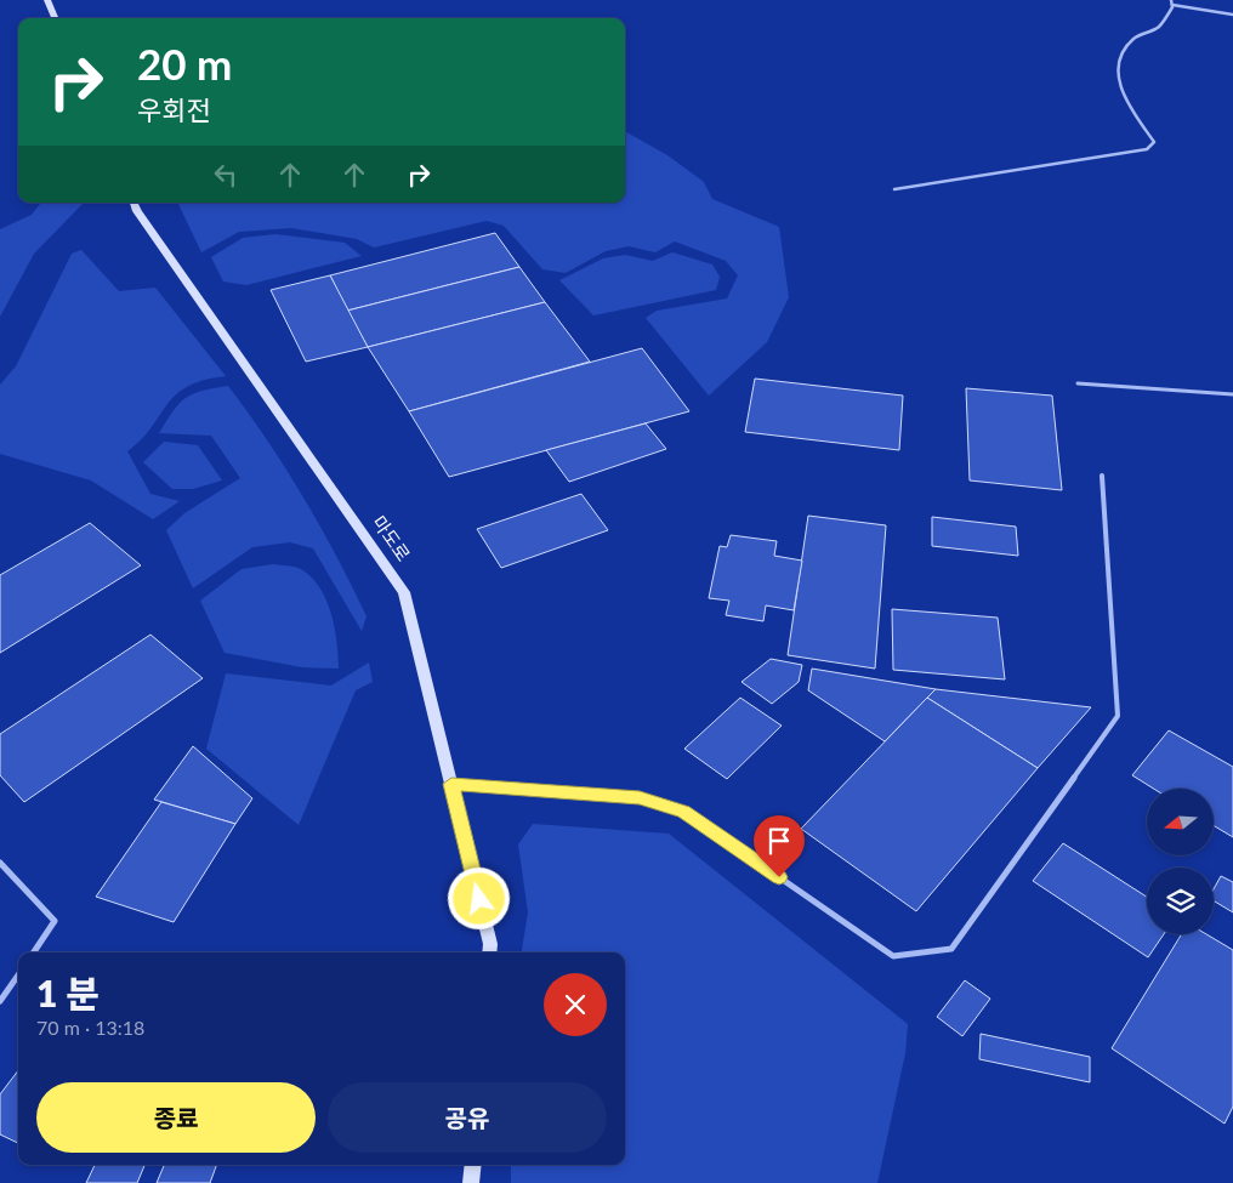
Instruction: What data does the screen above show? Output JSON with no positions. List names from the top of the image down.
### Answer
{
  "streets": {
    "main road": ["마도로"]
  },
  "north": "left",
  "page": {
    "turn": ["20 m", "우회전"],
    "heading": ["1 분", "70 m · 13:18"],
    "buttons": ["종료", "공유"]
  }
}
